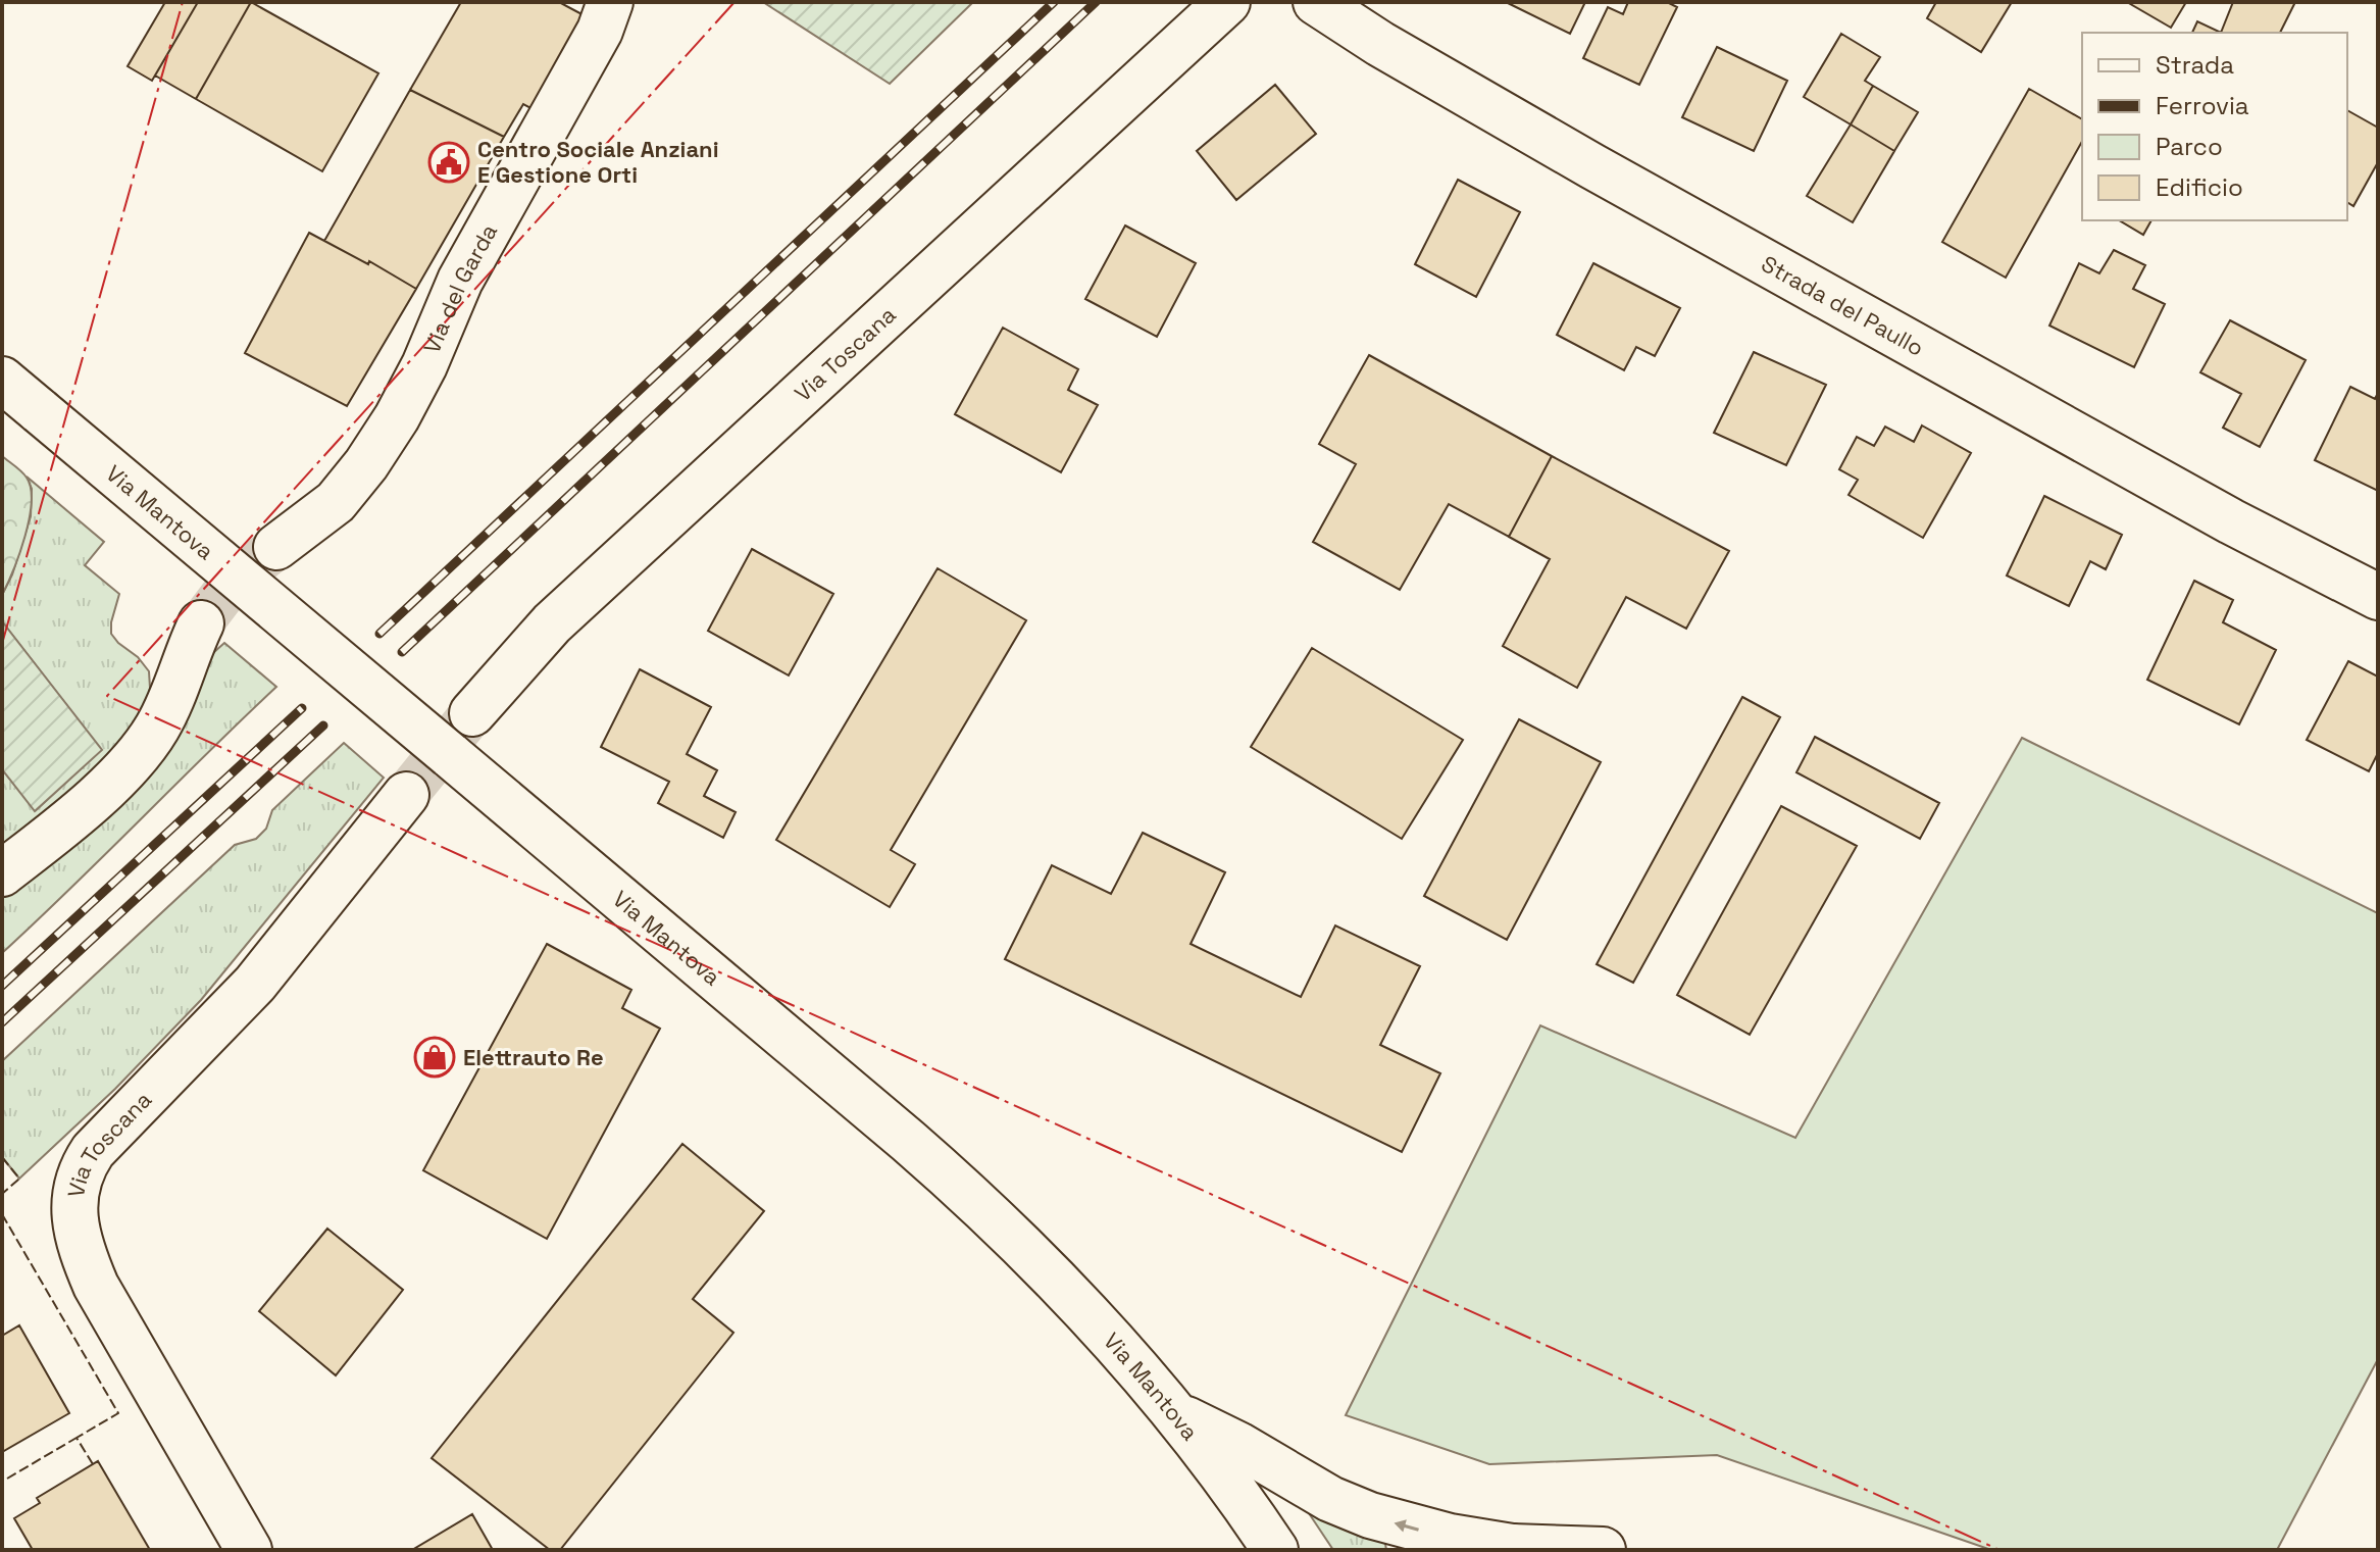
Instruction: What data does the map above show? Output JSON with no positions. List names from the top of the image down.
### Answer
{
  "streets": {
    "street": [
      "Via del Garda",
      "Strada del Paullo",
      "Via Toscana",
      "Via Mantova"
    ]
  },
  "places": {
    "public building": ["Centro Sociale Anziani E Gestione Orti"],
    "shop": ["Elettrauto Re"]
  },
  "legend": [
    "Strada",
    "Ferrovia",
    "Parco",
    "Edificio"
  ]
}
